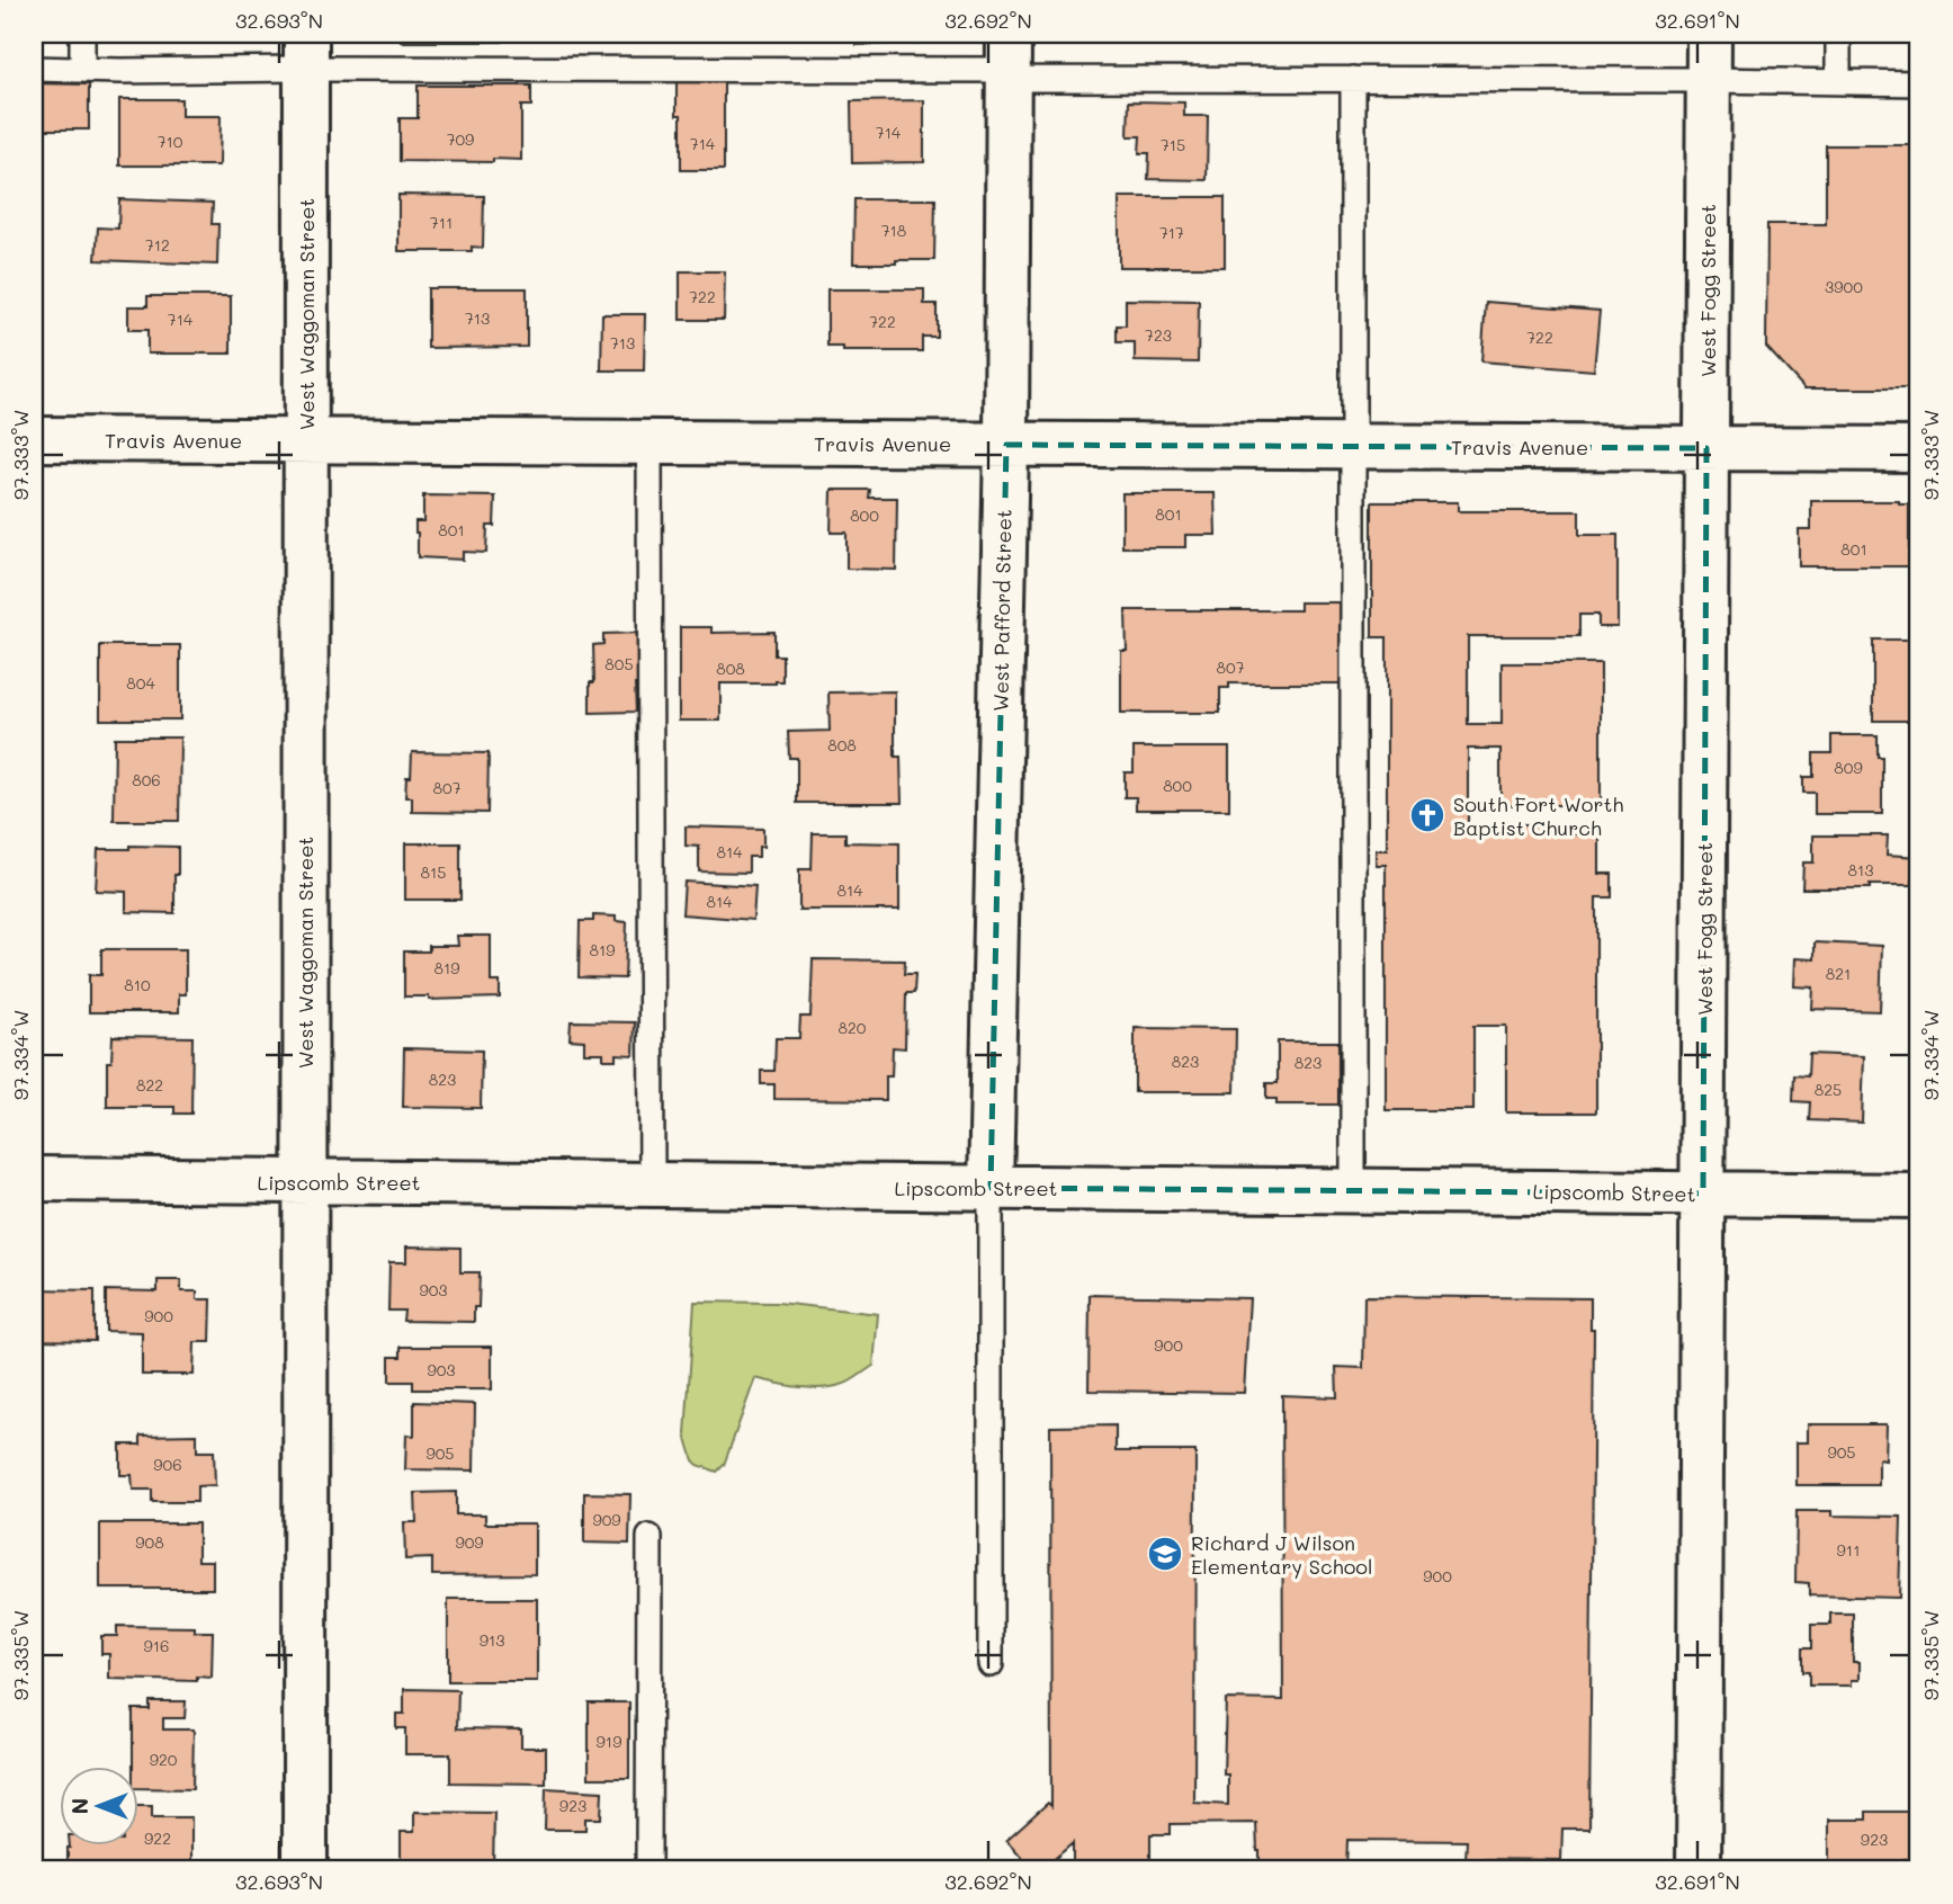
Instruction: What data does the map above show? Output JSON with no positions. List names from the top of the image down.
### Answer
{
  "streets": {
    "street": [
      "West Fogg Street",
      "West Waggoman Street",
      "Travis Avenue",
      "West Pafford Street",
      "Lipscomb Street"
    ]
  },
  "crossings": [
    ["West Fogg Street", "Travis Avenue"],
    ["West Fogg Street", "Lipscomb Street"],
    ["West Waggoman Street", "Travis Avenue"],
    ["West Waggoman Street", "Lipscomb Street"],
    ["Travis Avenue", "West Pafford Street"],
    ["West Pafford Street", "Lipscomb Street"]
  ],
  "places": {
    "church": ["South Fort Worth Baptist Church"],
    "school or university": ["Richard J Wilson Elementary School"]
  },
  "house_numbers": [
    "714",
    "709",
    "710",
    "714",
    "715",
    "711",
    "718",
    "717",
    "712",
    "3900",
    "722",
    "713",
    "714",
    "722",
    "723",
    "722",
    "713",
    "801",
    "800",
    "801",
    "801",
    "805",
    "807",
    "808",
    "804",
    "808",
    "809",
    "806",
    "800",
    "807",
    "814",
    "813",
    "815",
    "814",
    "814",
    "819",
    "819",
    "821",
    "810",
    "820",
    "823",
    "823",
    "823",
    "822",
    "825",
    "903",
    "900",
    "900",
    "903",
    "905",
    "905",
    "906",
    "909",
    "908",
    "909",
    "911",
    "900",
    "913",
    "916",
    "919",
    "920",
    "923",
    "922",
    "923"
  ],
  "north": "left",
  "coordinates": [
    "32.693°N",
    "32.692°N",
    "32.691°N",
    "97.333°W",
    "97.334°W",
    "97.335°W"
  ]
}
